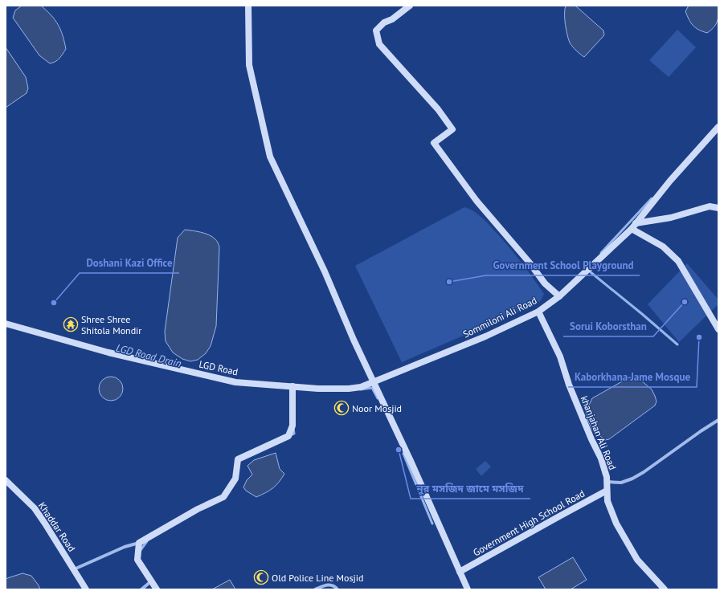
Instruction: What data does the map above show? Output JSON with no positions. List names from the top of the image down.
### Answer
{
  "streets": {
    "street": [
      "Sommiloni Ali Road",
      "LGD Road",
      "khanjahan Ali Road",
      "Government High School Road",
      "Khaddar Road"
    ]
  },
  "crossings": [
    ["Sommiloni Ali Road", "LGD Road"],
    ["Sommiloni Ali Road", "khanjahan Ali Road"],
    ["khanjahan Ali Road", "Government High School Road"]
  ],
  "water": ["LGD Road Drain"],
  "places": {
    "other": [
      "Government School Playground",
      "Sorui Koborsthan",
      "Doshani Kazi Office",
      "Kaborkhana Jame Mosque",
      "নুর মসজিদ জামে মসজিদ"
    ],
    "temple": ["Shree Shree Shitola Mondir"],
    "mosque": ["Noor Mosjid", "Old Police Line Mosjid"]
  }
}
